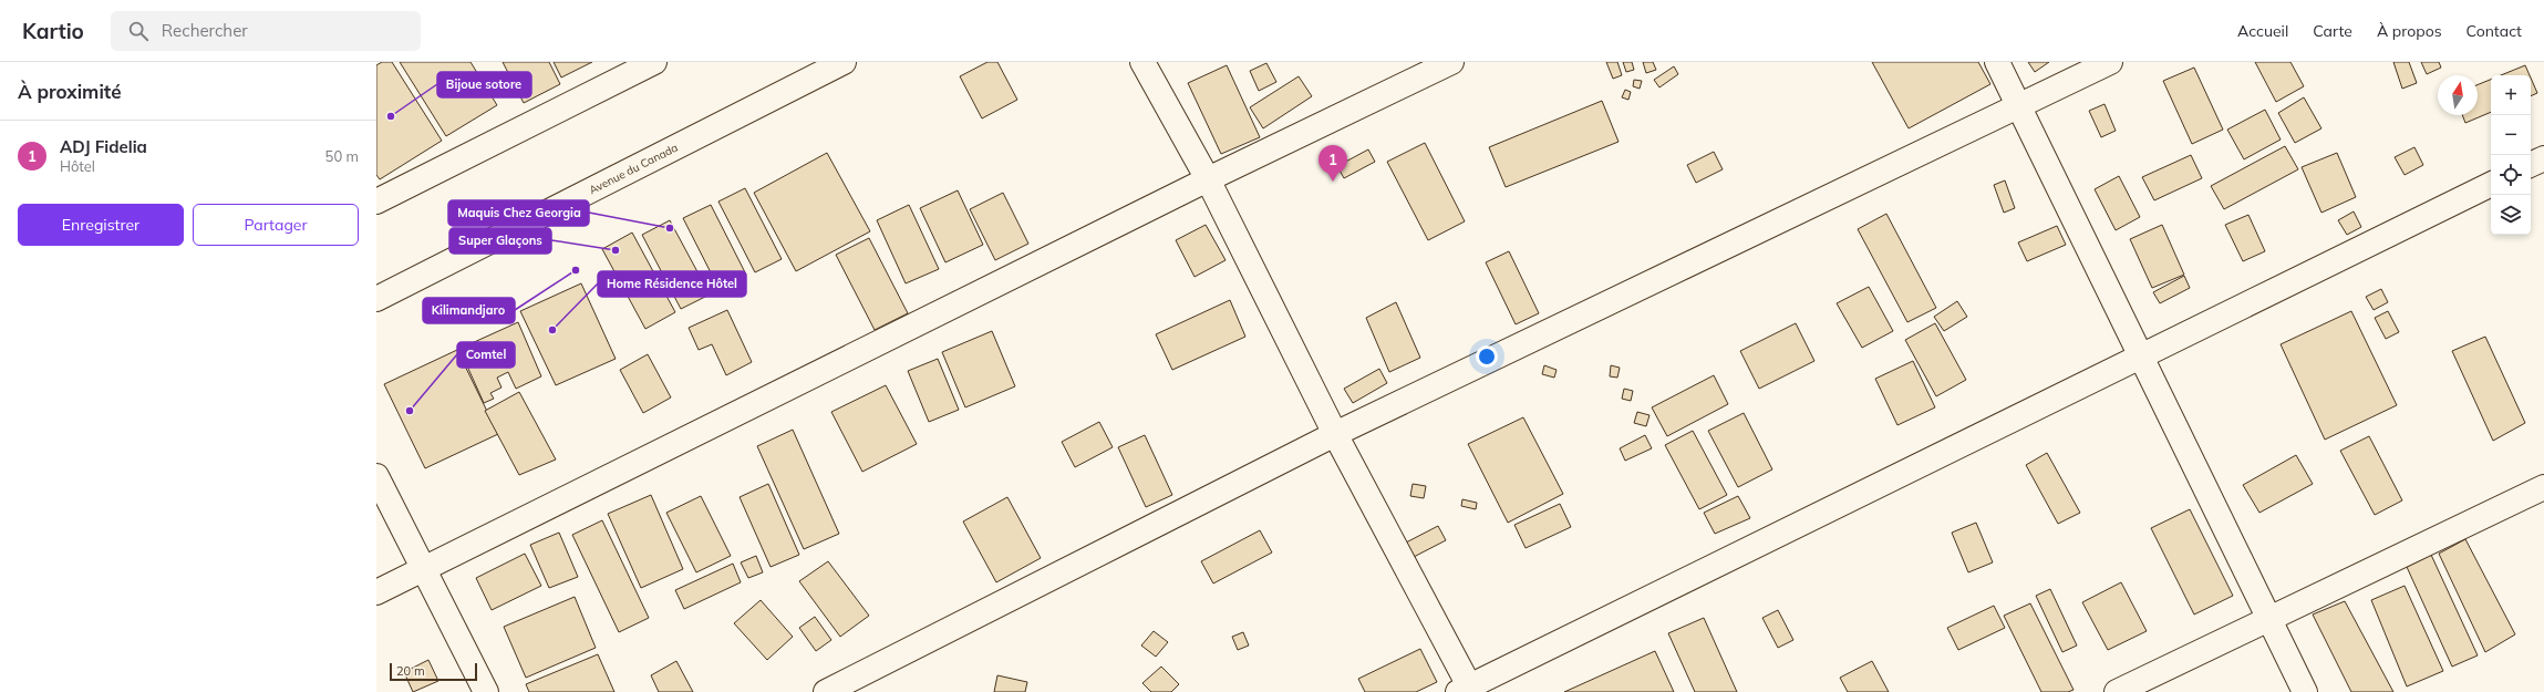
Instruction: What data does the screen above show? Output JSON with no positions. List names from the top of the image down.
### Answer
{
  "streets": {
    "street": ["Avenue du Canada"]
  },
  "places": [
    "Bijoue sotore",
    "Maquis Chez Georgia",
    "Super Glaçons",
    "Kilimandjaro",
    "Home Résidence Hôtel",
    "Comtel"
  ],
  "scale_bar": "20 m",
  "north": "top",
  "page": {
    "header": "Kartio",
    "search": "Rechercher",
    "nav": [
      "Accueil",
      "Carte",
      "À propos",
      "Contact"
    ],
    "heading": "À proximité",
    "map_buttons": ["+", "−"],
    "list": [
      {
        "mark": "1",
        "name": "ADJ Fidelia",
        "note": "Hôtel",
        "value": "50 m"
      }
    ],
    "pins": "1",
    "buttons": ["Enregistrer", "Partager"],
    "scale": "20 m"
  }
}
